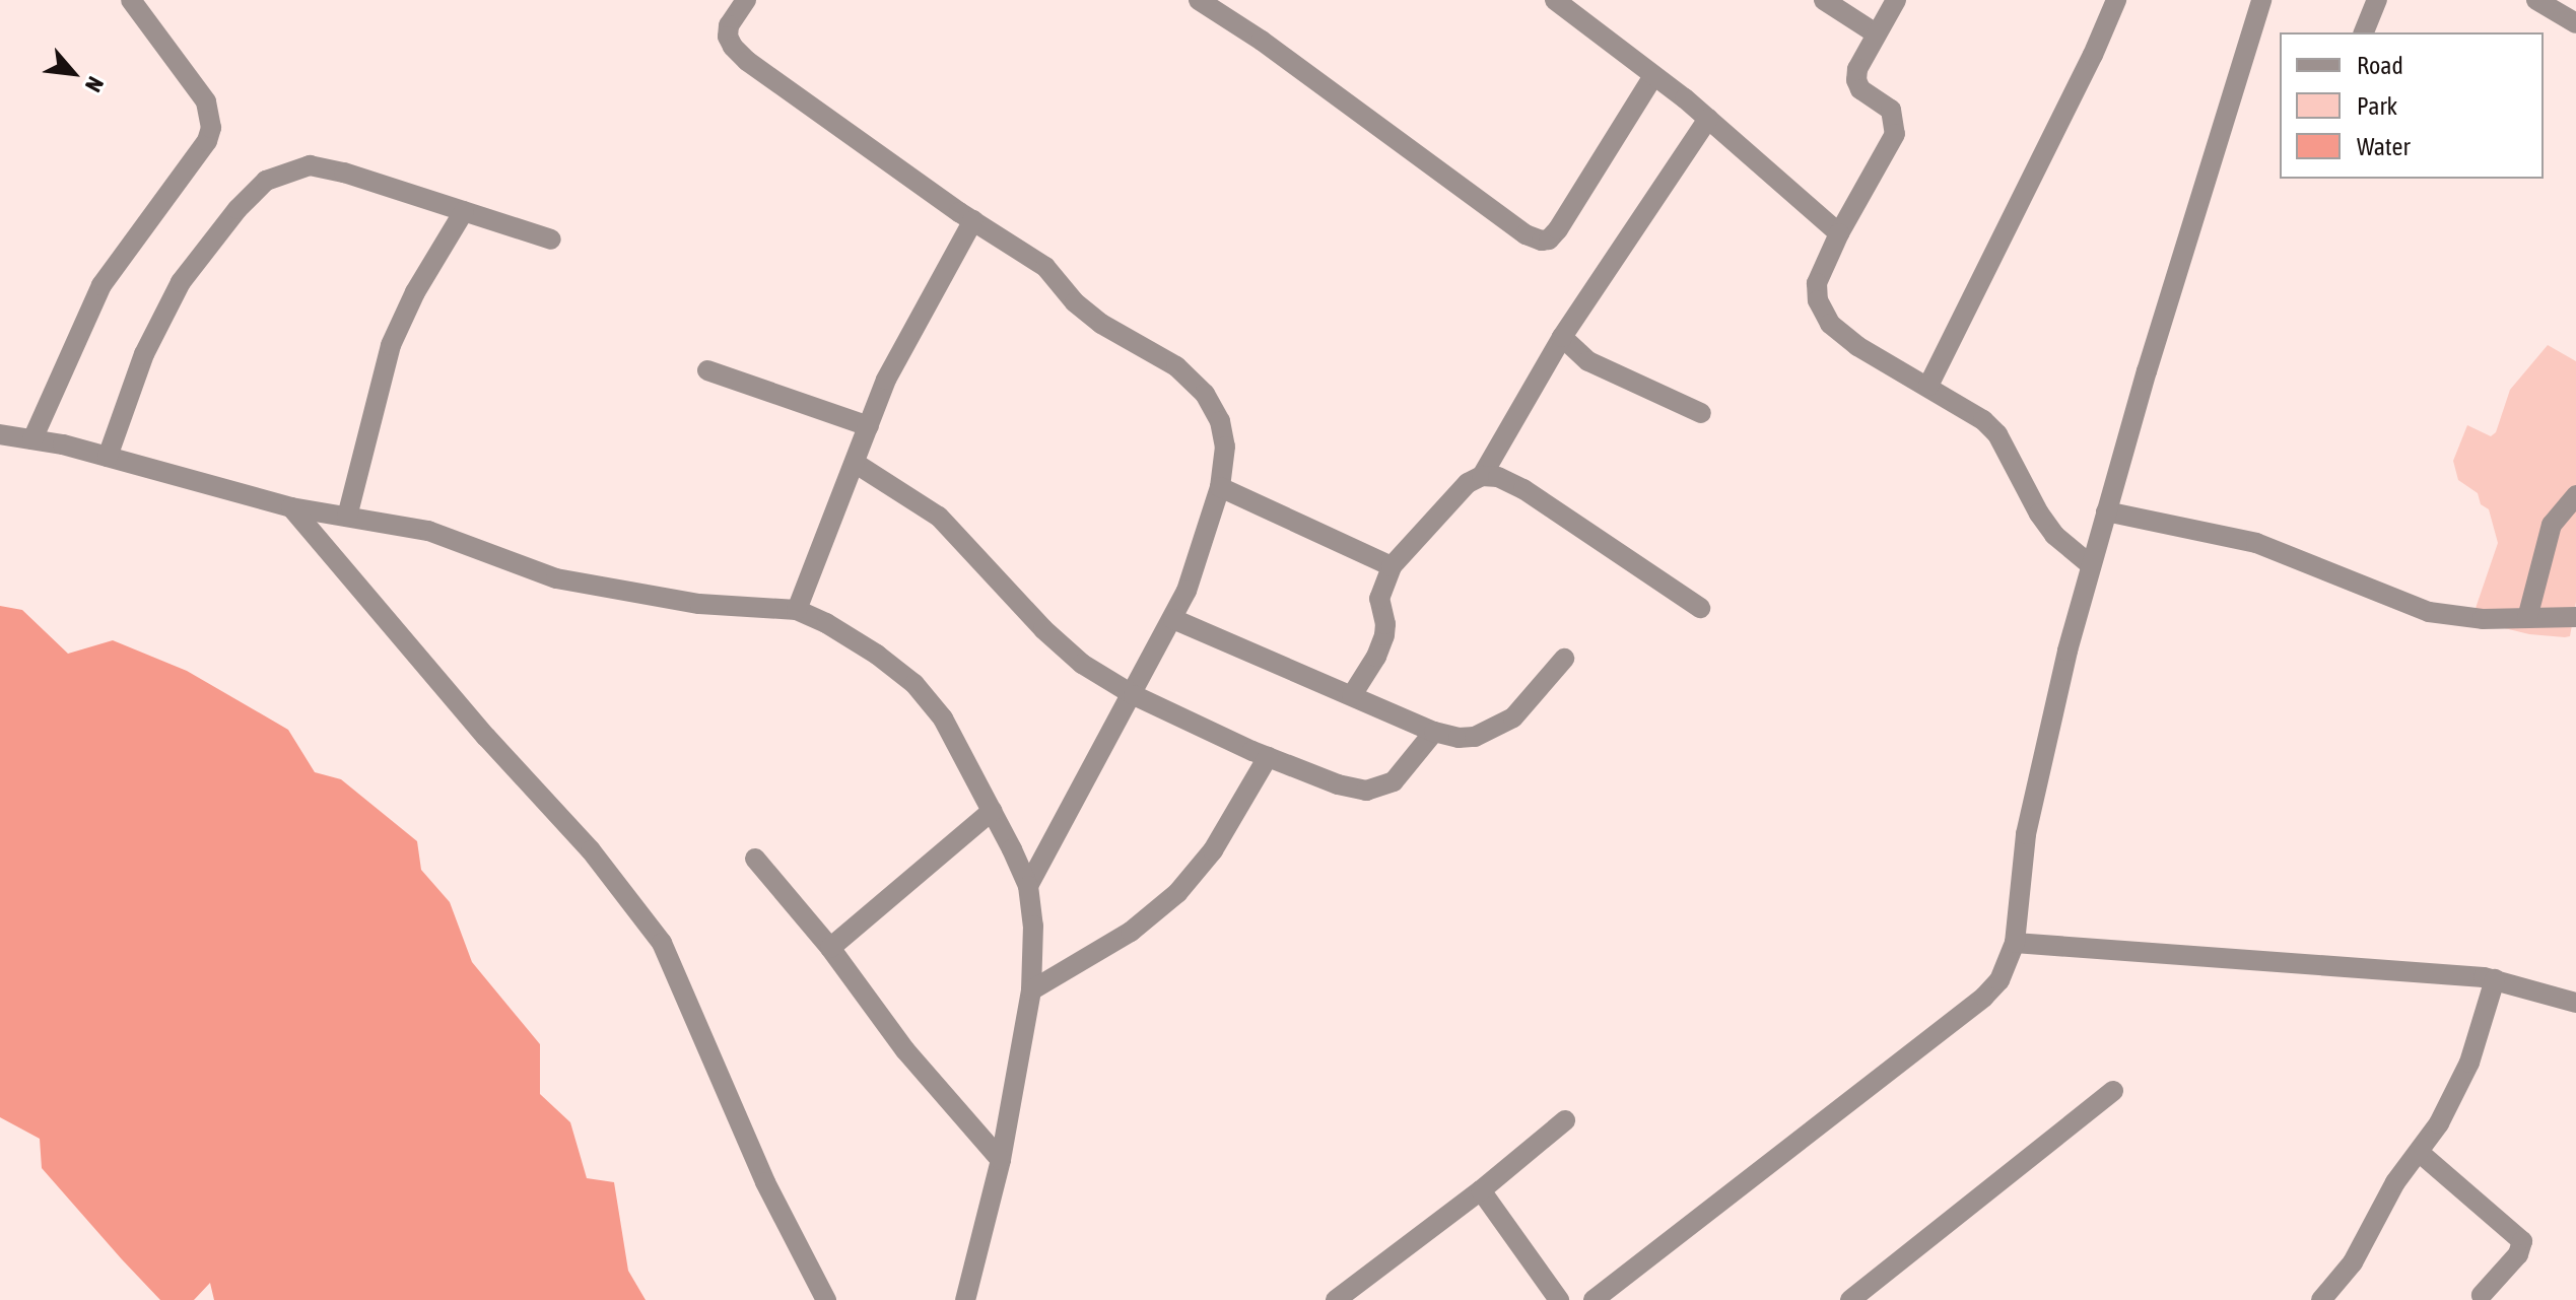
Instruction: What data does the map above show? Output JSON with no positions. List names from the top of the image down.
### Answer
{
  "legend": ["Road", "Park", "Water"],
  "north": "bottom right"
}
